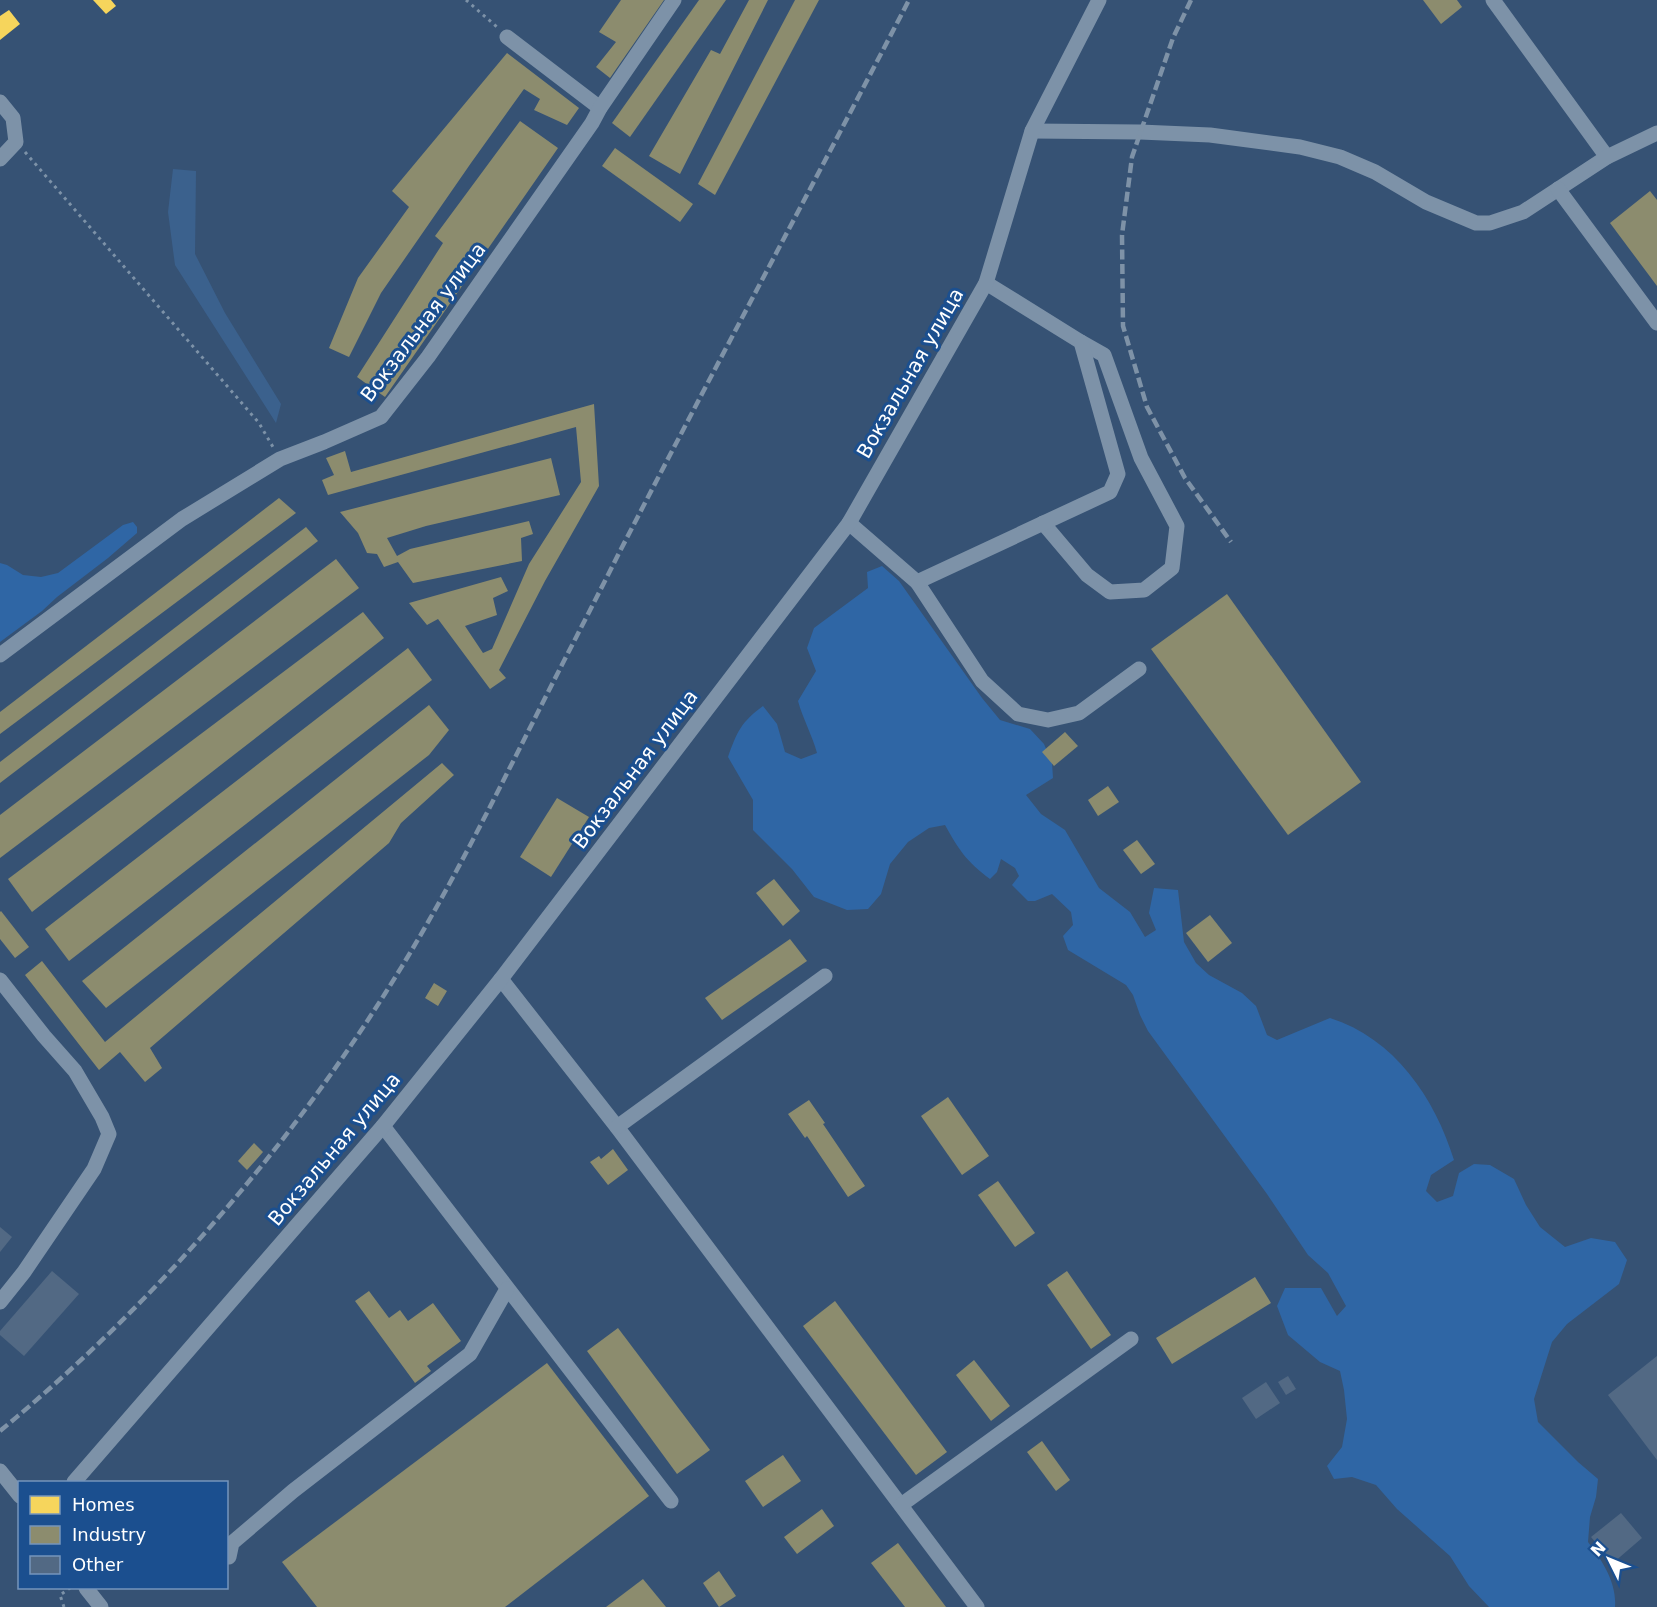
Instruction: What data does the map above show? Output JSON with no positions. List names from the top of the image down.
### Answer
{
  "streets": {
    "street": ["Вокзальная улица"]
  },
  "legend": ["Homes", "Industry", "Other"],
  "north": "top left"
}
